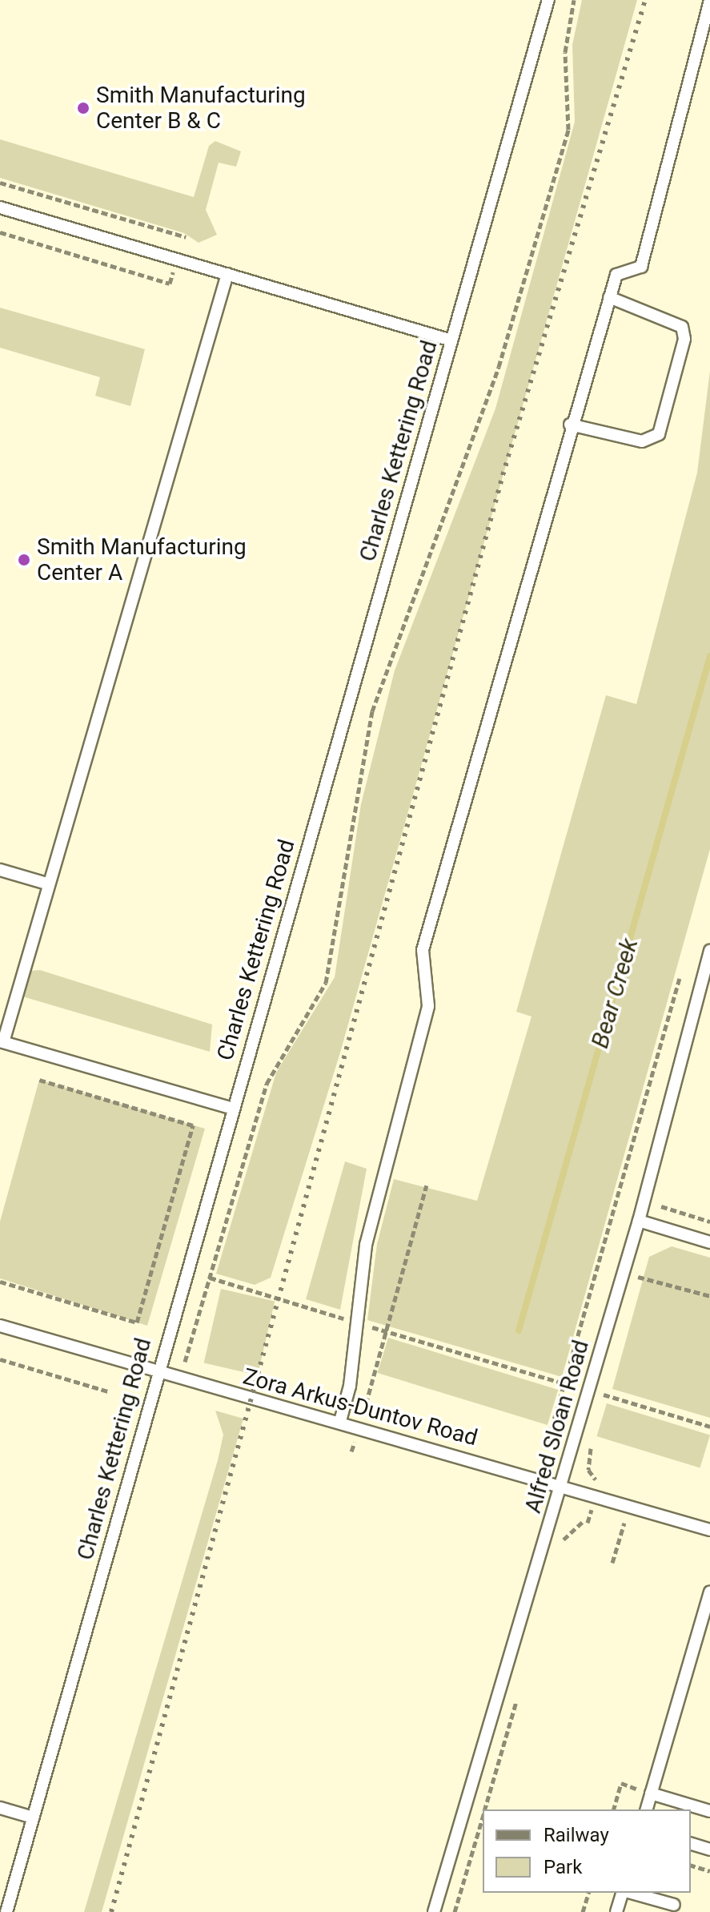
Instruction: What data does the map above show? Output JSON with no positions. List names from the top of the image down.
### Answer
{
  "streets": {
    "lane": ["Charles Kettering Road", "Zora Arkus-Duntov Road", "Alfred Sloan Road"]
  },
  "crossings": [
    ["Charles Kettering Road", "Zora Arkus-Duntov Road"],
    ["Zora Arkus-Duntov Road", "Alfred Sloan Road"]
  ],
  "water": ["Bear Creek"],
  "places": ["Smith Manufacturing Center B & C", "Smith Manufacturing Center A"],
  "legend": ["Railway", "Park"]
}
